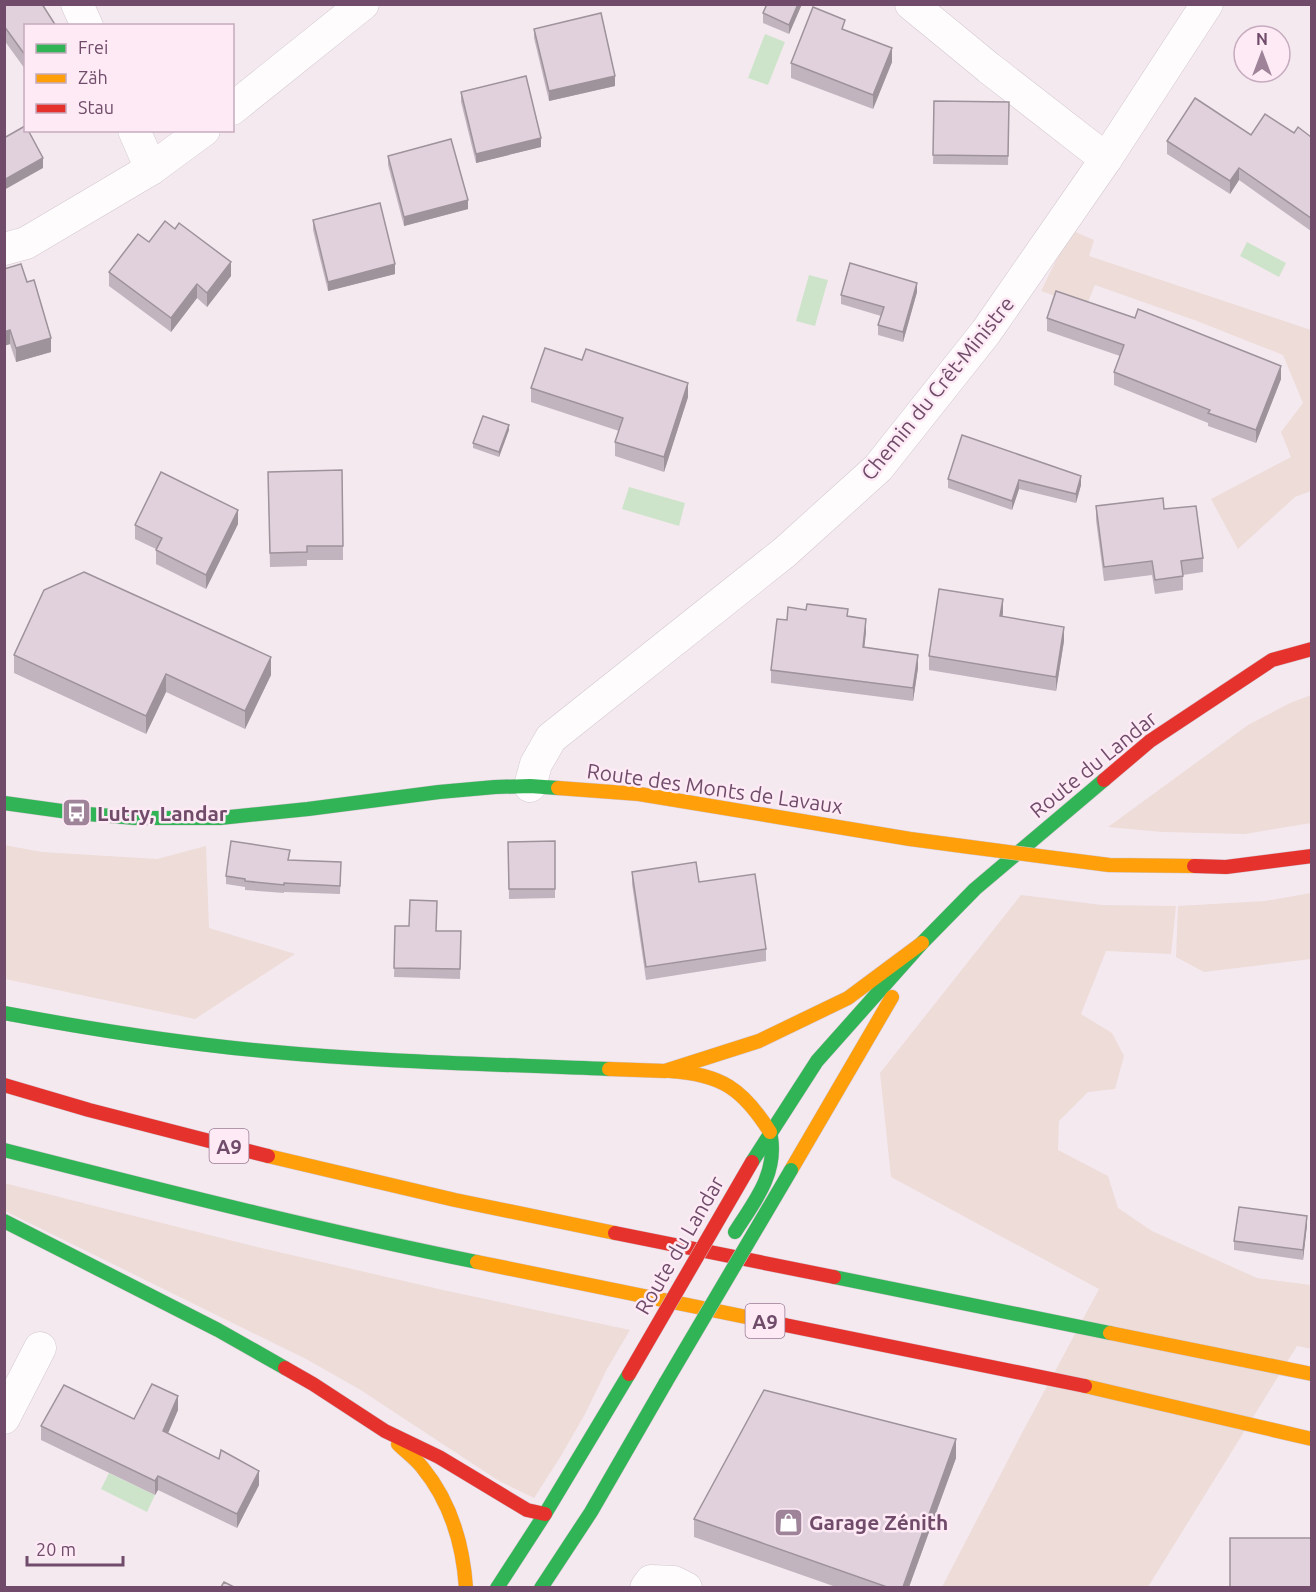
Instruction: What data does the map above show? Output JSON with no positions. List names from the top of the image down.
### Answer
{
  "streets": {
    "main road": ["Route du Landar", "Route des Monts de Lavaux", "A9"],
    "street": ["Chemin du Crêt-Ministre"]
  },
  "crossings": [
    ["Chemin du Crêt-Ministre", "Route des Monts de Lavaux"]
  ],
  "places": {
    "bus stop": ["Lutry, Landar"],
    "shop": ["Garage Zénith"]
  },
  "legend": ["Frei", "Zäh", "Stau"],
  "scale_bar": "20 m",
  "north": "top"
}
